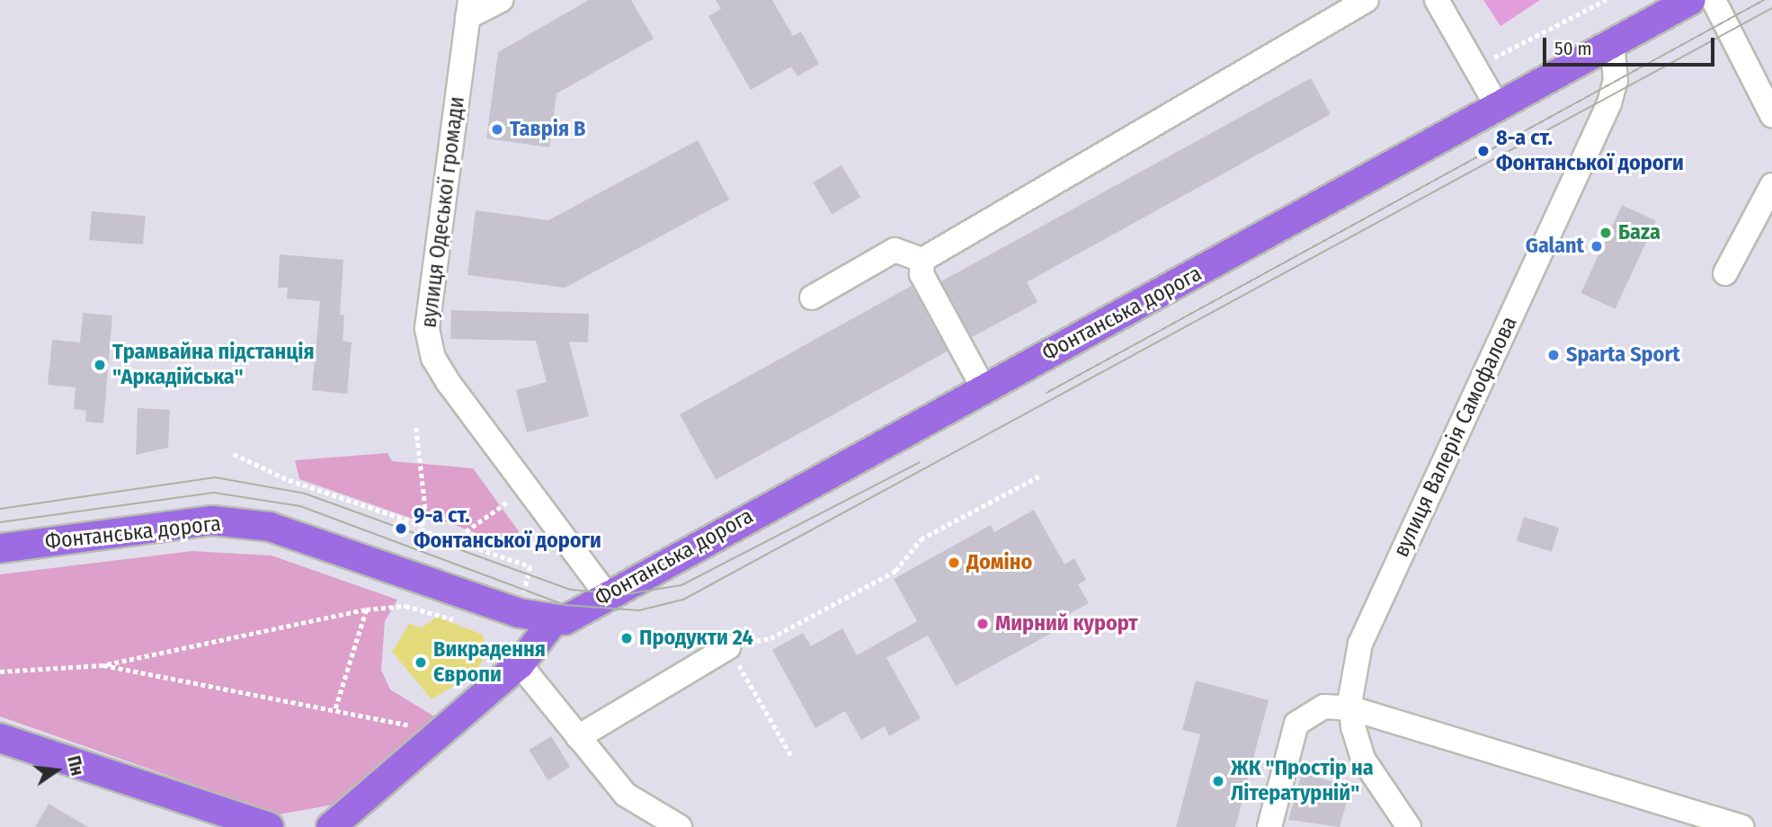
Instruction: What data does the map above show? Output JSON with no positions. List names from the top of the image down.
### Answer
{
  "streets": {
    "main road": ["Фонтанська дорога"],
    "street": ["вулиця Одеської громади", "вулиця Валерія Самофалова"]
  },
  "crossings": [
    ["вулиця Одеської громади", "Фонтанська дорога"],
    ["Фонтанська дорога", "вулиця Валерія Самофалова"]
  ],
  "places": [
    "Таврія В",
    "8-а ст. Фонтанської дороги",
    "Баzа",
    "Galant",
    "Sparta Sport",
    "Трамвайна підстанція \"Аркадійська\"",
    "9-а ст. Фонтанської дороги",
    "Доміно",
    "Мирний курорт",
    "Продукти 24",
    "Викрадення Європи",
    "ЖК \"Простір на Літературній\""
  ],
  "scale_bar": "50 m",
  "north": "right"
}
